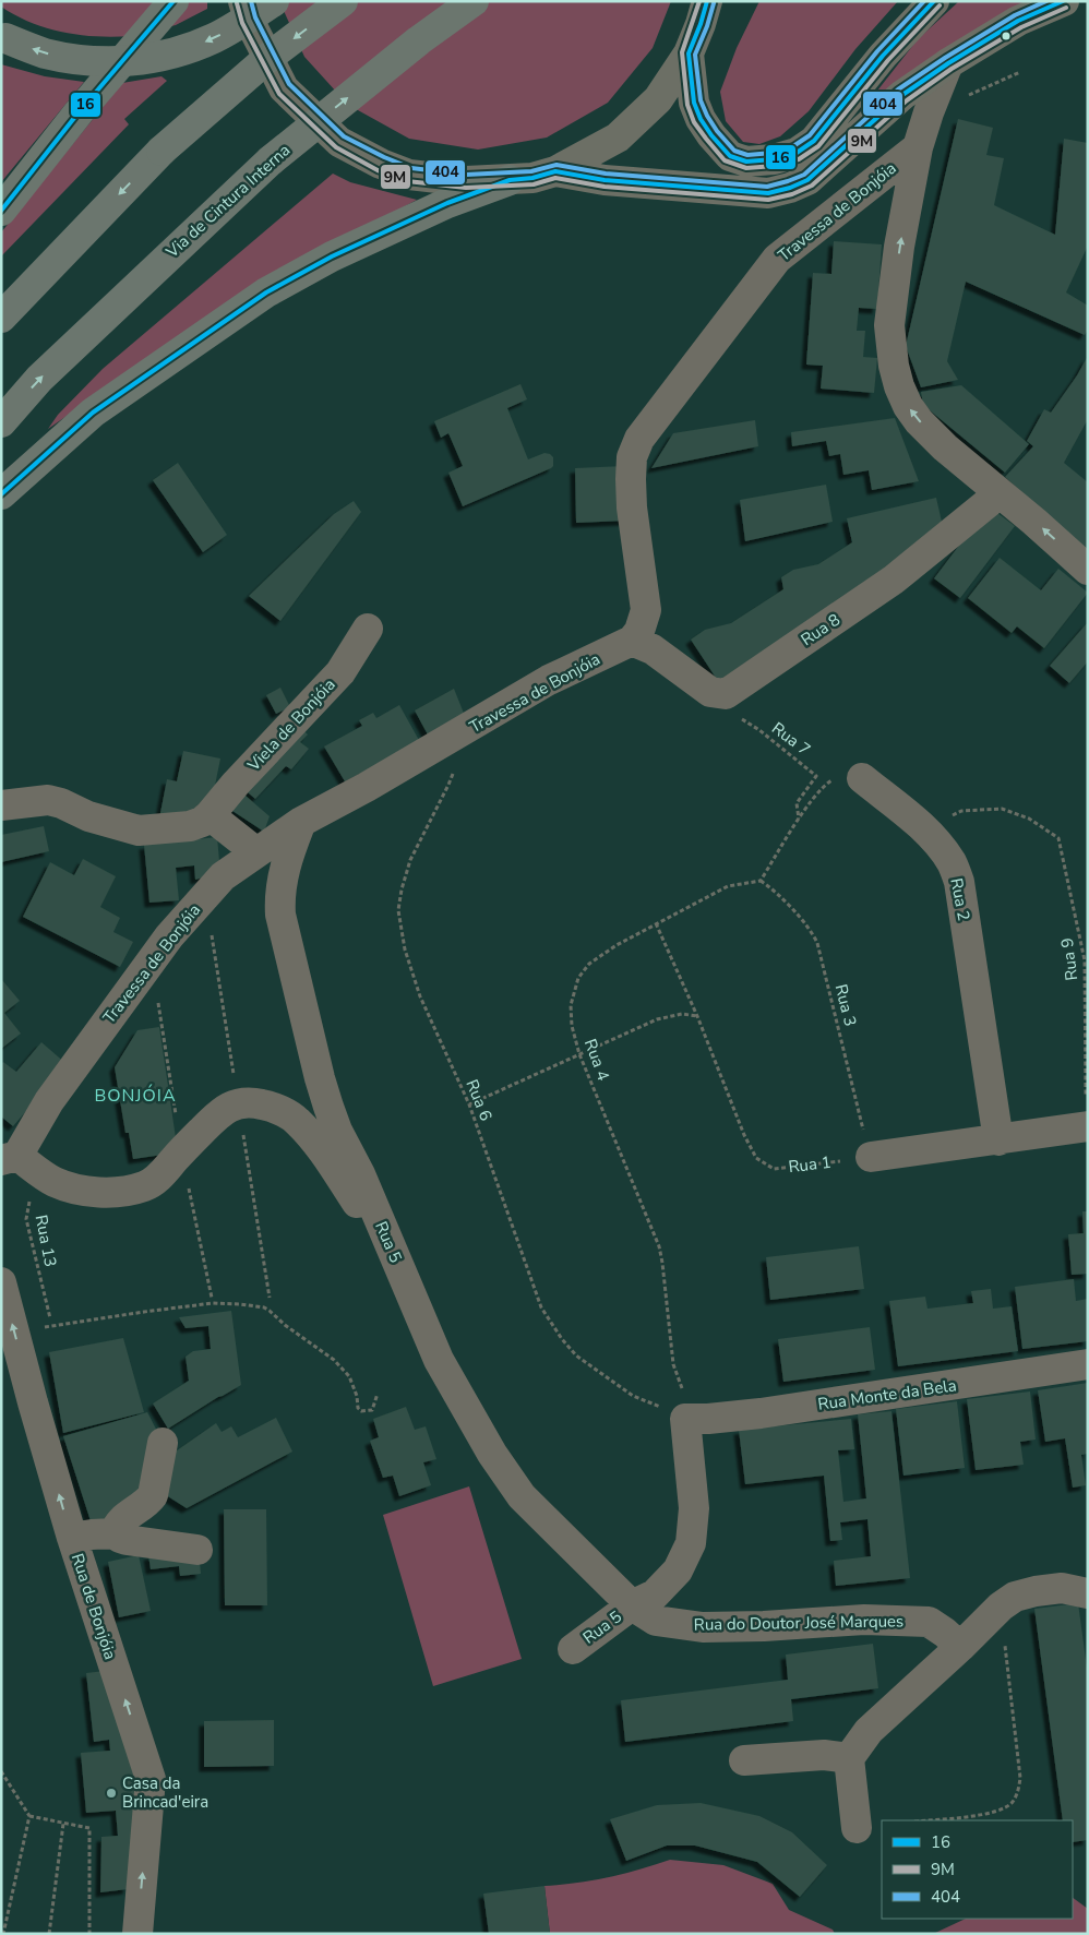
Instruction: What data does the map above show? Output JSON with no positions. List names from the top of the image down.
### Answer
{
  "streets": {
    "highway": ["Via de Cintura Interna"],
    "street": [
      "Travessa de Bonjóia",
      "Rua 8",
      "Viela de Bonjóia",
      "Rua 2",
      "Rua 5",
      "Rua Monte da Bela",
      "Rua de Bonjóia",
      "Rua do Doutor José Marques"
    ],
    "path": [
      "Rua 7",
      "Rua 9",
      "Rua 3",
      "Rua 4",
      "Rua 6",
      "Rua 1",
      "Rua 13"
    ]
  },
  "crossings": [
    ["Travessa de Bonjóia", "Rua 6"],
    ["Travessa de Bonjóia", "Rua 5"],
    ["Rua 8", "Rua 7"],
    ["Rua 2", "Rua 9"],
    ["Rua 3", "Rua 4"],
    ["Rua 3", "Rua 1"],
    ["Rua 4", "Rua 6"],
    ["Rua 4", "Rua 1"],
    ["Rua 4", "Rua 5"],
    ["Rua 4", "Rua Monte da Bela"],
    ["Rua 6", "Rua 5"],
    ["Rua 6", "Rua Monte da Bela"],
    ["Rua 5", "Rua Monte da Bela"],
    ["Rua 5", "Rua do Doutor José Marques"]
  ],
  "one_way": ["Rua de Bonjóia"],
  "districts": ["BONJÓIA"],
  "places": ["Casa da Brincad'eira"],
  "lines": ["transit line 16", "transit line 9M", "transit line 404"],
  "legend": ["16", "9M", "404"]
}
